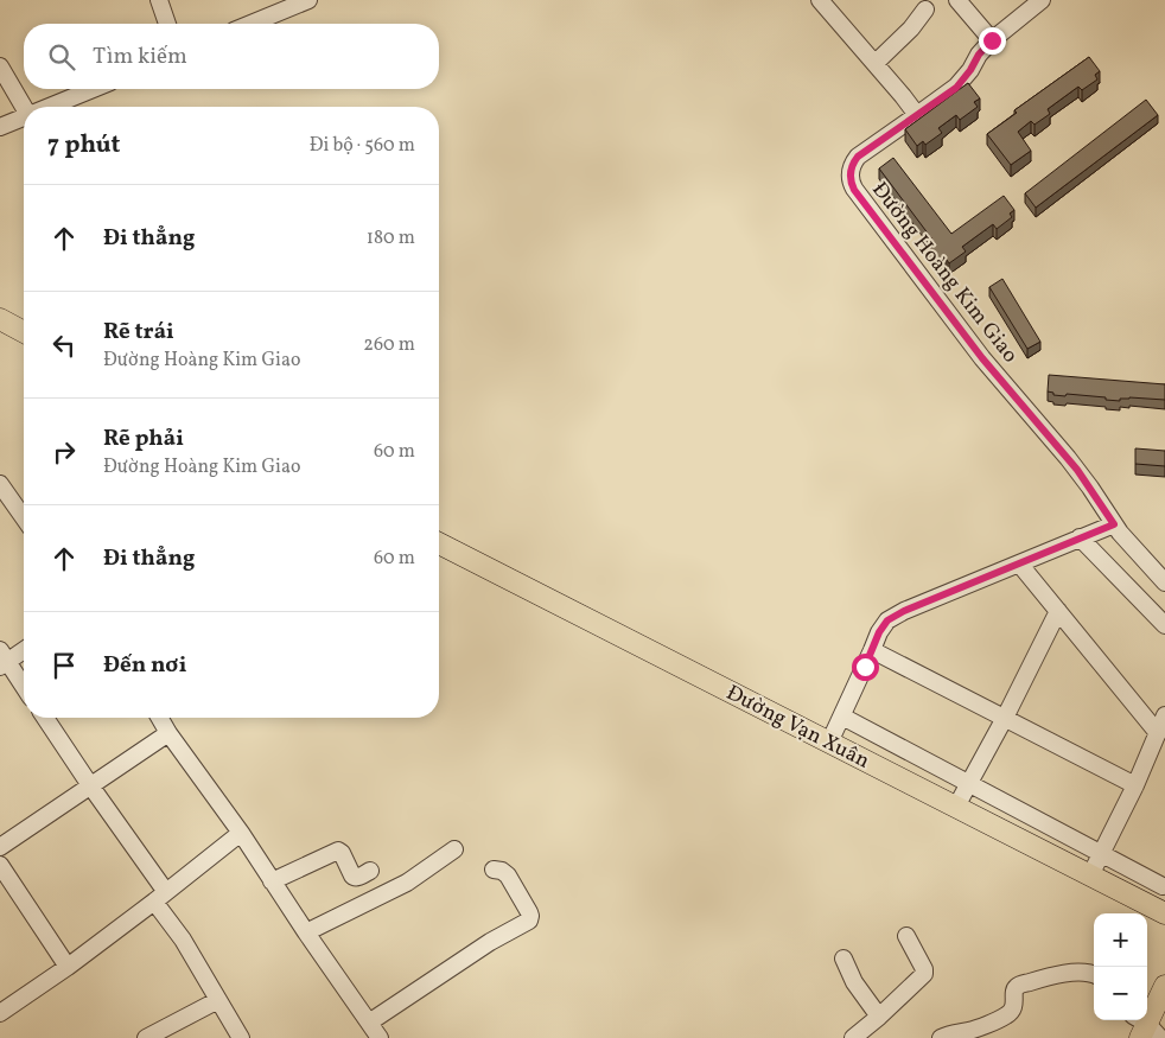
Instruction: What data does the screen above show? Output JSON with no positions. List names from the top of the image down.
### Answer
{
  "streets": {
    "main road": ["Đường Vạn Xuân"],
    "street": ["Đường Hoàng Kim Giao"]
  },
  "page": {
    "search": "Tìm kiếm",
    "heading": ["7 phút", "Đi bộ · 560 m"],
    "list": [
      ["Đi thẳng", "180 m"],
      ["Rẽ trái", "Đường Hoàng Kim Giao", "260 m"],
      ["Rẽ phải", "Đường Hoàng Kim Giao", "60 m"],
      ["Đi thẳng", "60 m"],
      "Đến nơi"
    ],
    "map_buttons": ["+", "−"]
  }
}
